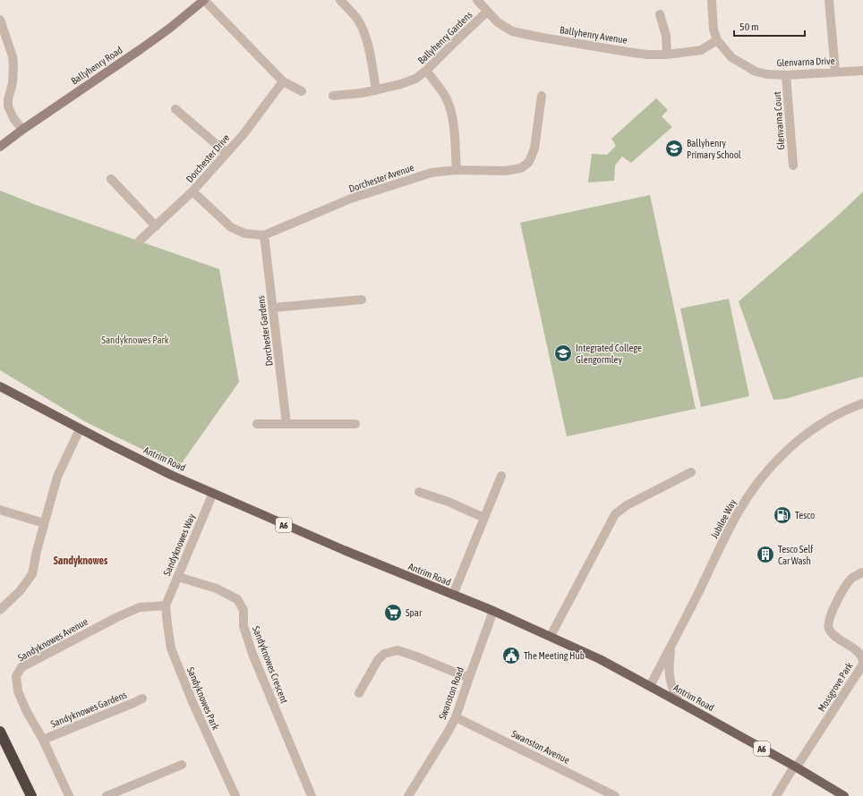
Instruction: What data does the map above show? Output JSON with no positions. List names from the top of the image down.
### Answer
{
  "streets": {
    "main road": ["Ballyhenry Road", "Antrim Road", "A6"],
    "street": [
      "Ballyhenry Avenue",
      "Ballyhenry Gardens",
      "Glenvarna Drive",
      "Glenvarna Court",
      "Dorchester Drive",
      "Dorchester Avenue",
      "Dorchester Gardens",
      "Jubilee Way",
      "Sandyknowes Way",
      "Sandyknowes Avenue",
      "Sandyknowes Crescent",
      "Mossgrove Park",
      "Swanston Road",
      "Sandyknowes Park",
      "Sandyknowes Gardens",
      "Swanston Avenue"
    ]
  },
  "crossings": [
    ["Ballyhenry Avenue", "Ballyhenry Gardens"],
    ["Ballyhenry Avenue", "Glenvarna Drive"],
    ["Glenvarna Drive", "Glenvarna Court"],
    ["Dorchester Drive", "Dorchester Avenue"],
    ["Dorchester Avenue", "Dorchester Gardens"],
    ["Antrim Road", "Jubilee Way"],
    ["Antrim Road", "Sandyknowes Way"],
    ["Antrim Road", "Mossgrove Park"],
    ["Antrim Road", "Swanston Road"],
    ["Sandyknowes Way", "Sandyknowes Avenue"],
    ["Sandyknowes Way", "Sandyknowes Crescent"],
    ["Sandyknowes Way", "Sandyknowes Park"],
    ["Sandyknowes Avenue", "Sandyknowes Park"],
    ["Sandyknowes Avenue", "Sandyknowes Gardens"],
    ["Swanston Road", "Swanston Avenue"]
  ],
  "districts": ["Sandyknowes"],
  "parks": ["Sandyknowes Park"],
  "places": {
    "school or university": ["Ballyhenry Primary School", "Integrated College Glengormley"],
    "fuel station": ["Tesco"],
    "building": ["Tesco Self Car Wash"],
    "supermarket": ["Spar"],
    "public building": ["The Meeting Hub"]
  },
  "scale_bar": "50 m"
}
